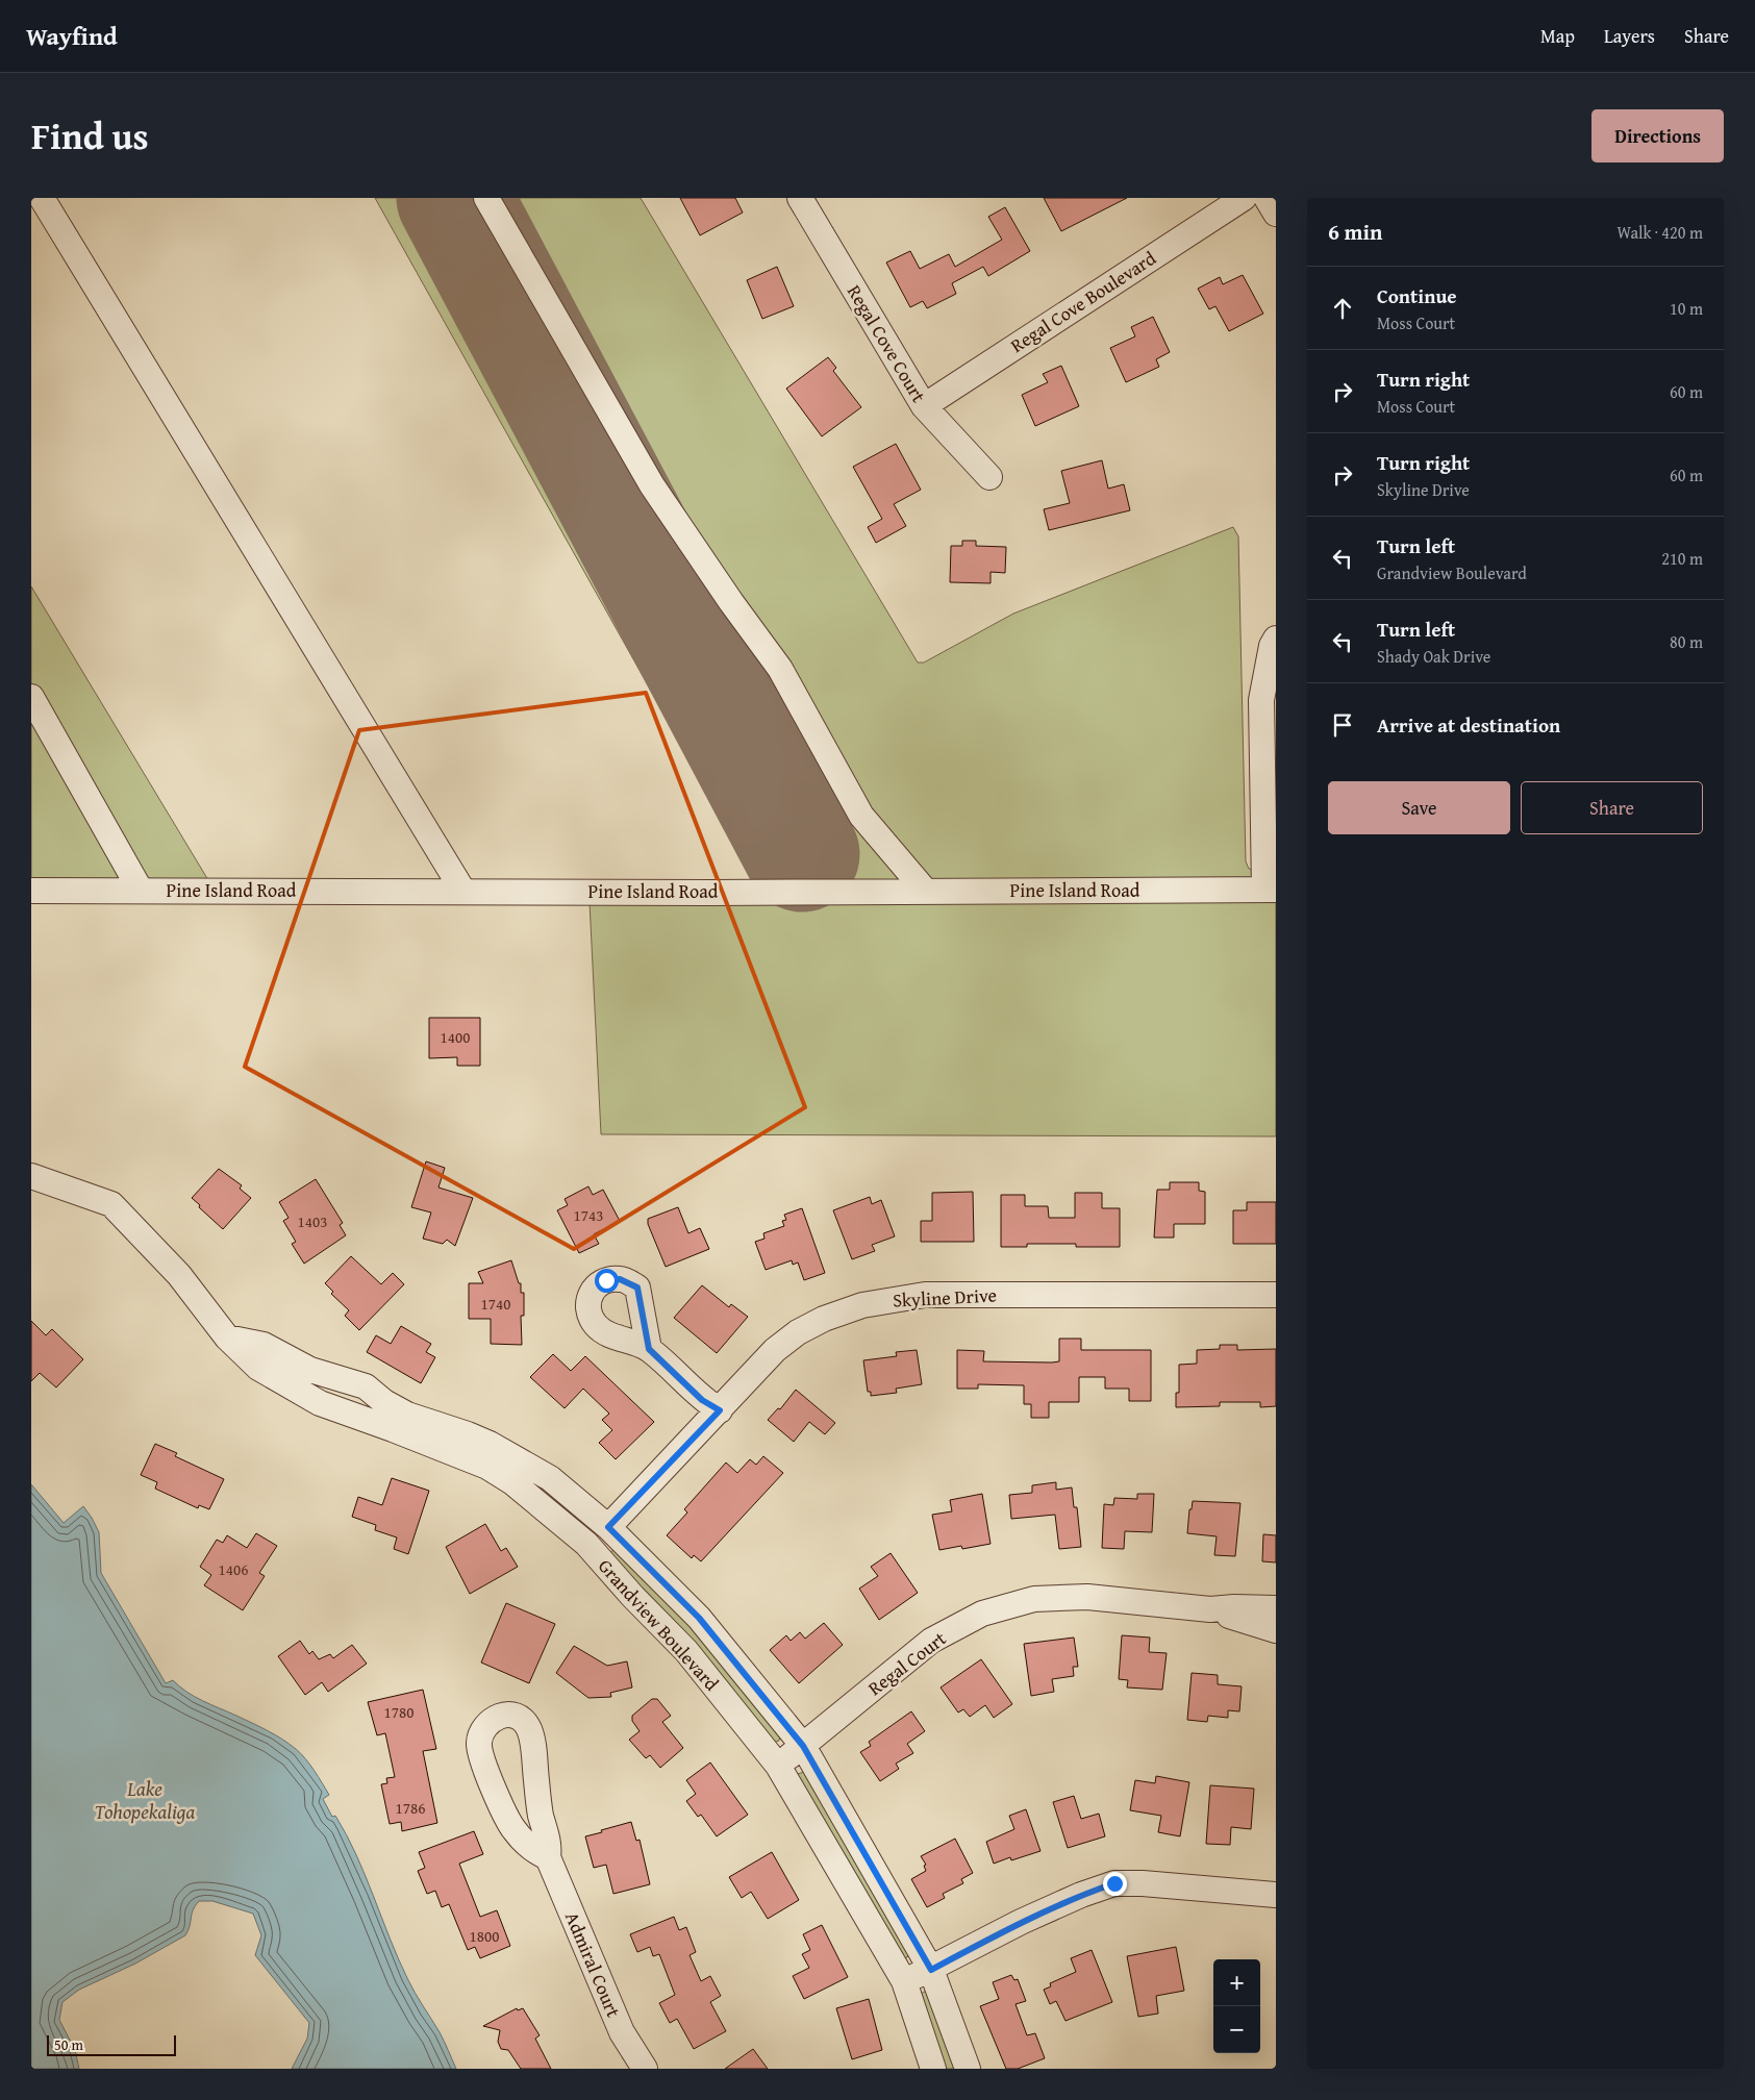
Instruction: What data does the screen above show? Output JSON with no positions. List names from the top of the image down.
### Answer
{
  "streets": {
    "street": [
      "Regal Cove Boulevard",
      "Regal Cove Court",
      "Pine Island Road",
      "Skyline Drive",
      "Grandview Boulevard",
      "Regal Court",
      "Admiral Court"
    ]
  },
  "crossings": [
    ["Regal Cove Boulevard", "Regal Cove Court"],
    ["Skyline Drive", "Grandview Boulevard"],
    ["Grandview Boulevard", "Regal Court"]
  ],
  "water": ["Lake Tohopekaliga"],
  "house_numbers": [
    "1400",
    "1743",
    "1403",
    "1740",
    "1406",
    "1780",
    "1786",
    "1800"
  ],
  "scale_bar": "50 m",
  "page": {
    "header": "Wayfind",
    "nav": ["Map", "Layers", "Share"],
    "title": "Find us",
    "buttons": [
      "Directions",
      ["Save", "Share"]
    ],
    "heading": ["6 min", "Walk · 420 m"],
    "list": [
      ["Continue", "Moss Court", "10 m"],
      ["Turn right", "Moss Court", "60 m"],
      ["Turn right", "Skyline Drive", "60 m"],
      ["Turn left", "Grandview Boulevard", "210 m"],
      ["Turn left", "Shady Oak Drive", "80 m"],
      "Arrive at destination"
    ],
    "map_buttons": ["+", "−"],
    "scale": "50 m"
  }
}
